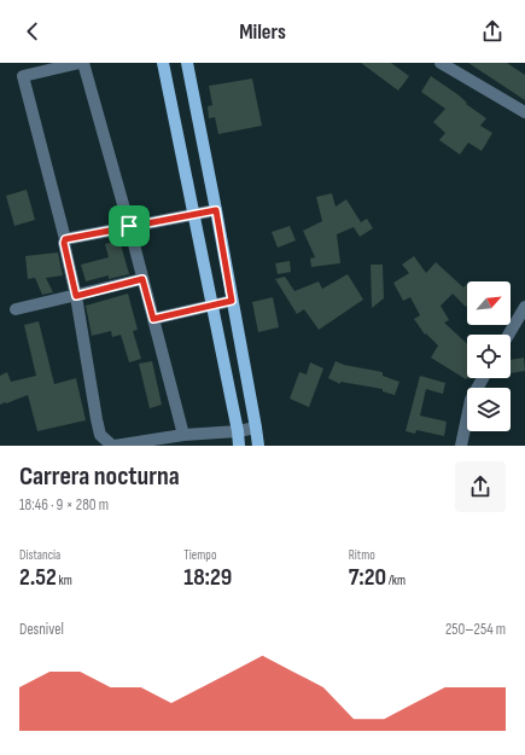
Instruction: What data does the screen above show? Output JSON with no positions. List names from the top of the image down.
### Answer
{
  "north": "top right",
  "page": {
    "header": "Milers",
    "heading": ["Carrera nocturna", "18:46 · 9 × 280 m"],
    "stats": [
      ["Distancia", "2.52 km"],
      ["Tiempo", "18:29"],
      ["Ritmo", "7:20 /km"]
    ],
    "chart": ["Desnivel", "250–254 m"]
  }
}
